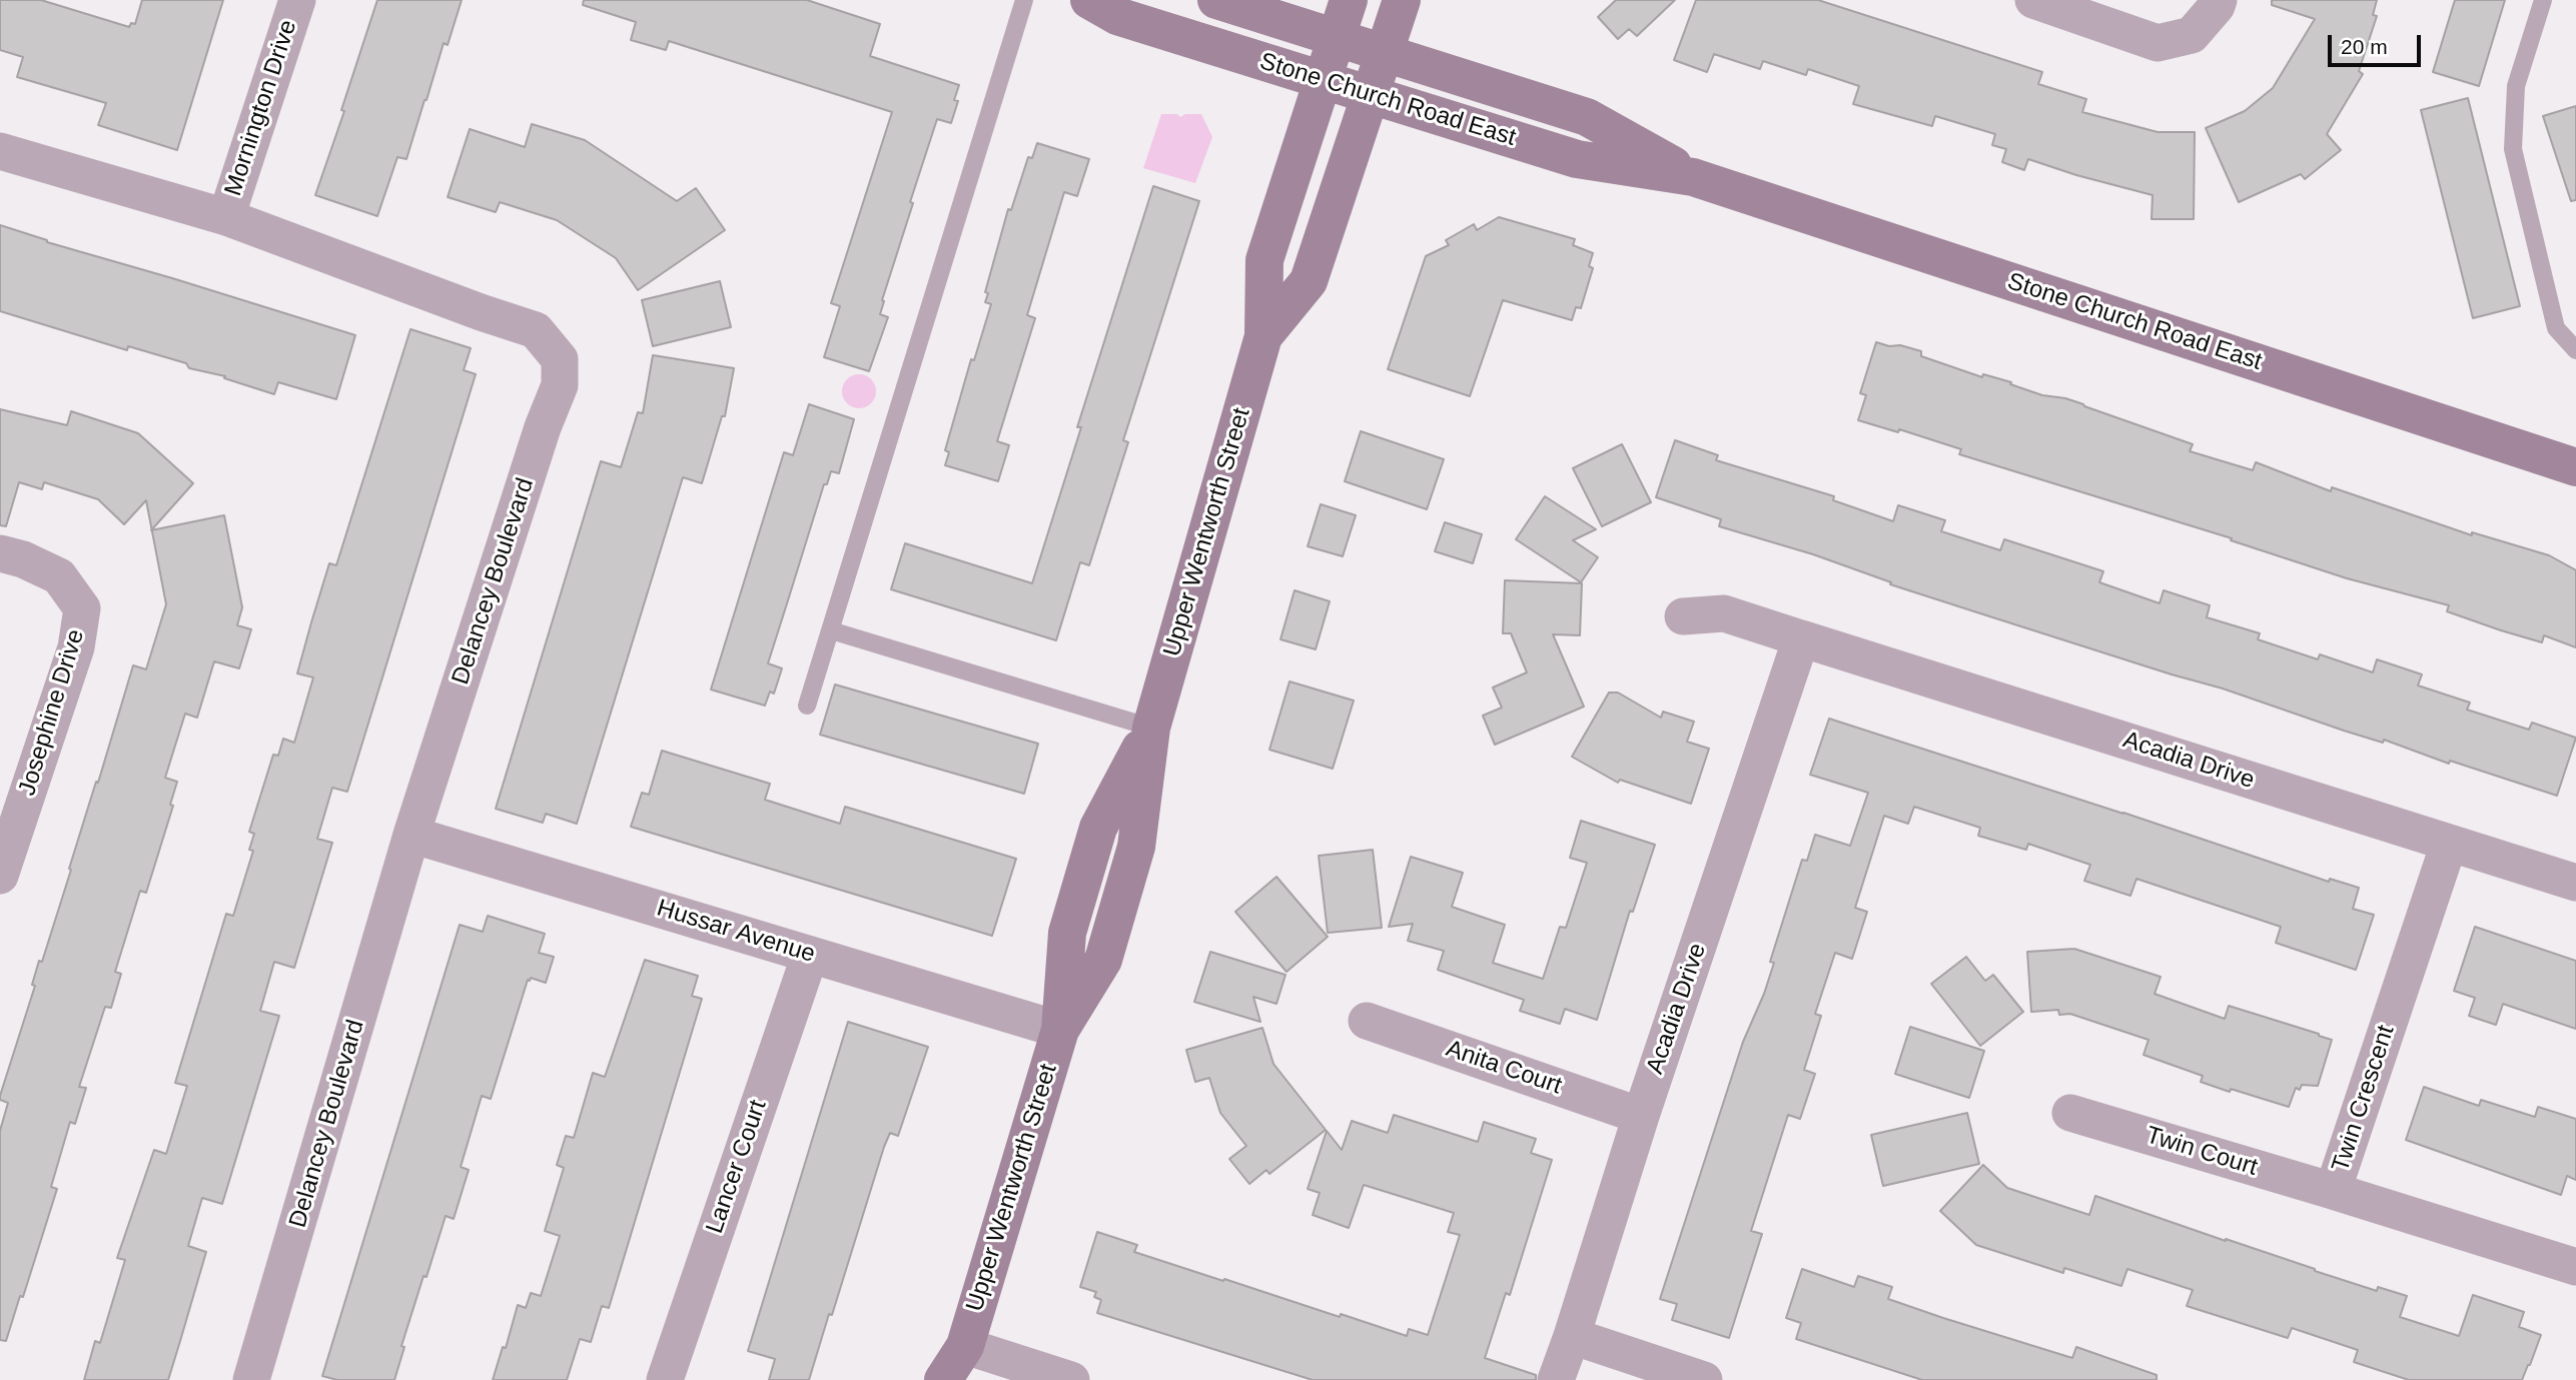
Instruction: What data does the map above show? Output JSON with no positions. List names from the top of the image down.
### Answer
{
  "streets": {
    "main road": ["Stone Church Road East", "Upper Wentworth Street"],
    "street": [
      "Mornington Drive",
      "Delancey Boulevard",
      "Josephine Drive",
      "Acadia Drive",
      "Hussar Avenue",
      "Anita Court",
      "Twin Crescent",
      "Twin Court",
      "Lancer Court"
    ]
  },
  "crossings": [
    ["Stone Church Road East", "Upper Wentworth Street"],
    ["Mornington Drive", "Delancey Boulevard"],
    ["Upper Wentworth Street", "Hussar Avenue"],
    ["Delancey Boulevard", "Hussar Avenue"],
    ["Acadia Drive", "Anita Court"],
    ["Acadia Drive", "Twin Crescent"],
    ["Hussar Avenue", "Lancer Court"],
    ["Twin Crescent", "Twin Court"]
  ],
  "scale_bar": "20 m"
}
